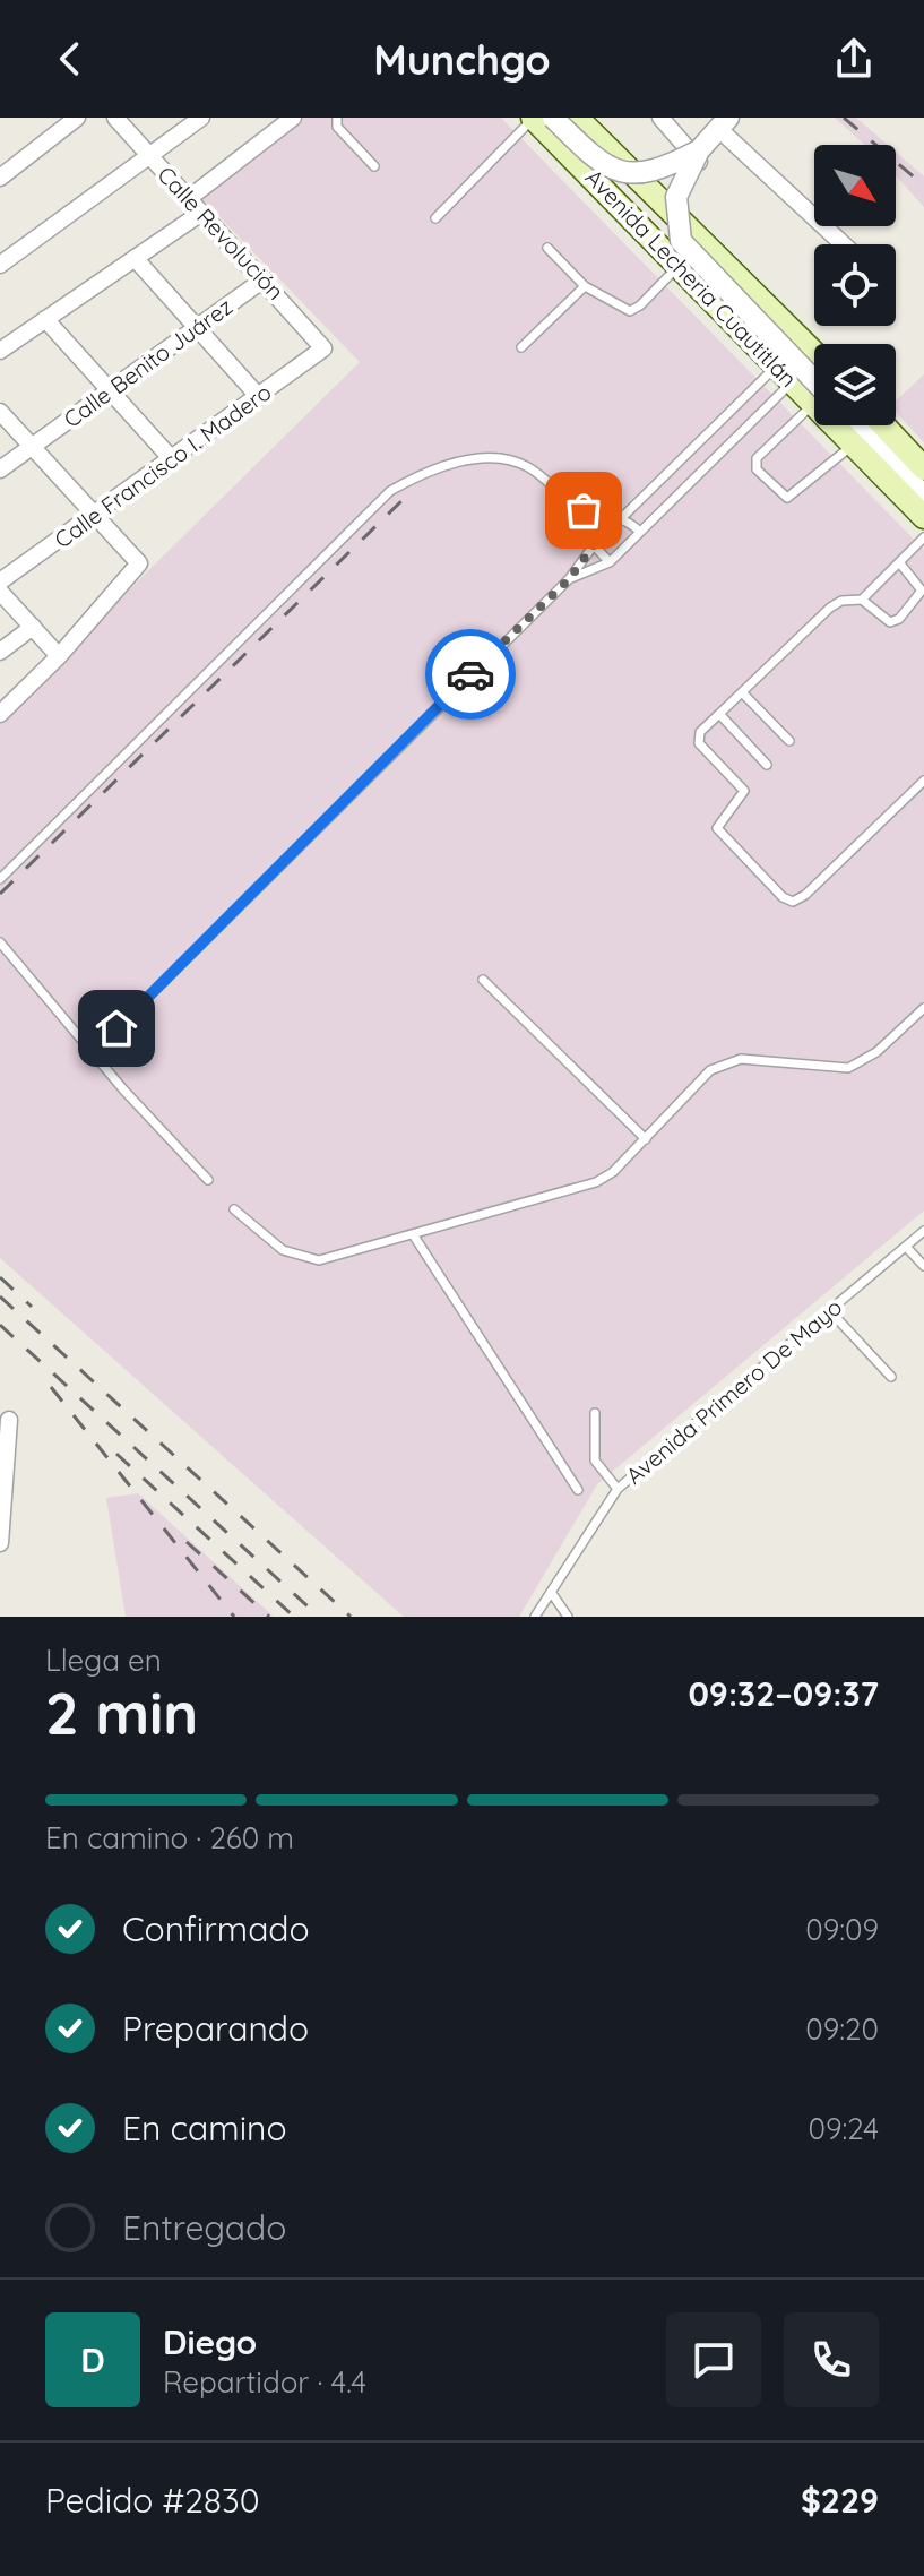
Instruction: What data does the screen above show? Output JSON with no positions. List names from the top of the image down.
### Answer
{
  "streets": {
    "main road": ["Avenida Lecheria Cuautitlán"],
    "street": ["Calle Revolución", "Calle Benito Juárez", "Calle Francisco I. Madero"],
    "lane": ["Avenida Primero De Mayo"]
  },
  "crossings": [
    ["Calle Revolución", "Calle Benito Juárez"],
    ["Calle Revolución", "Calle Francisco I. Madero"]
  ],
  "north": "bottom right",
  "page": {
    "header": "Munchgo",
    "heading": ["2 min", "Llega en", "09:32–09:37"],
    "panel": [
      "Diego",
      "Repartidor · 4.4",
      "Pedido #2830",
      "$229"
    ],
    "bar": "En camino · 260 m",
    "list": [
      ["Confirmado", "09:09"],
      ["Preparando", "09:20"],
      ["En camino", "09:24"],
      "Entregado"
    ],
    "round": "D"
  }
}
